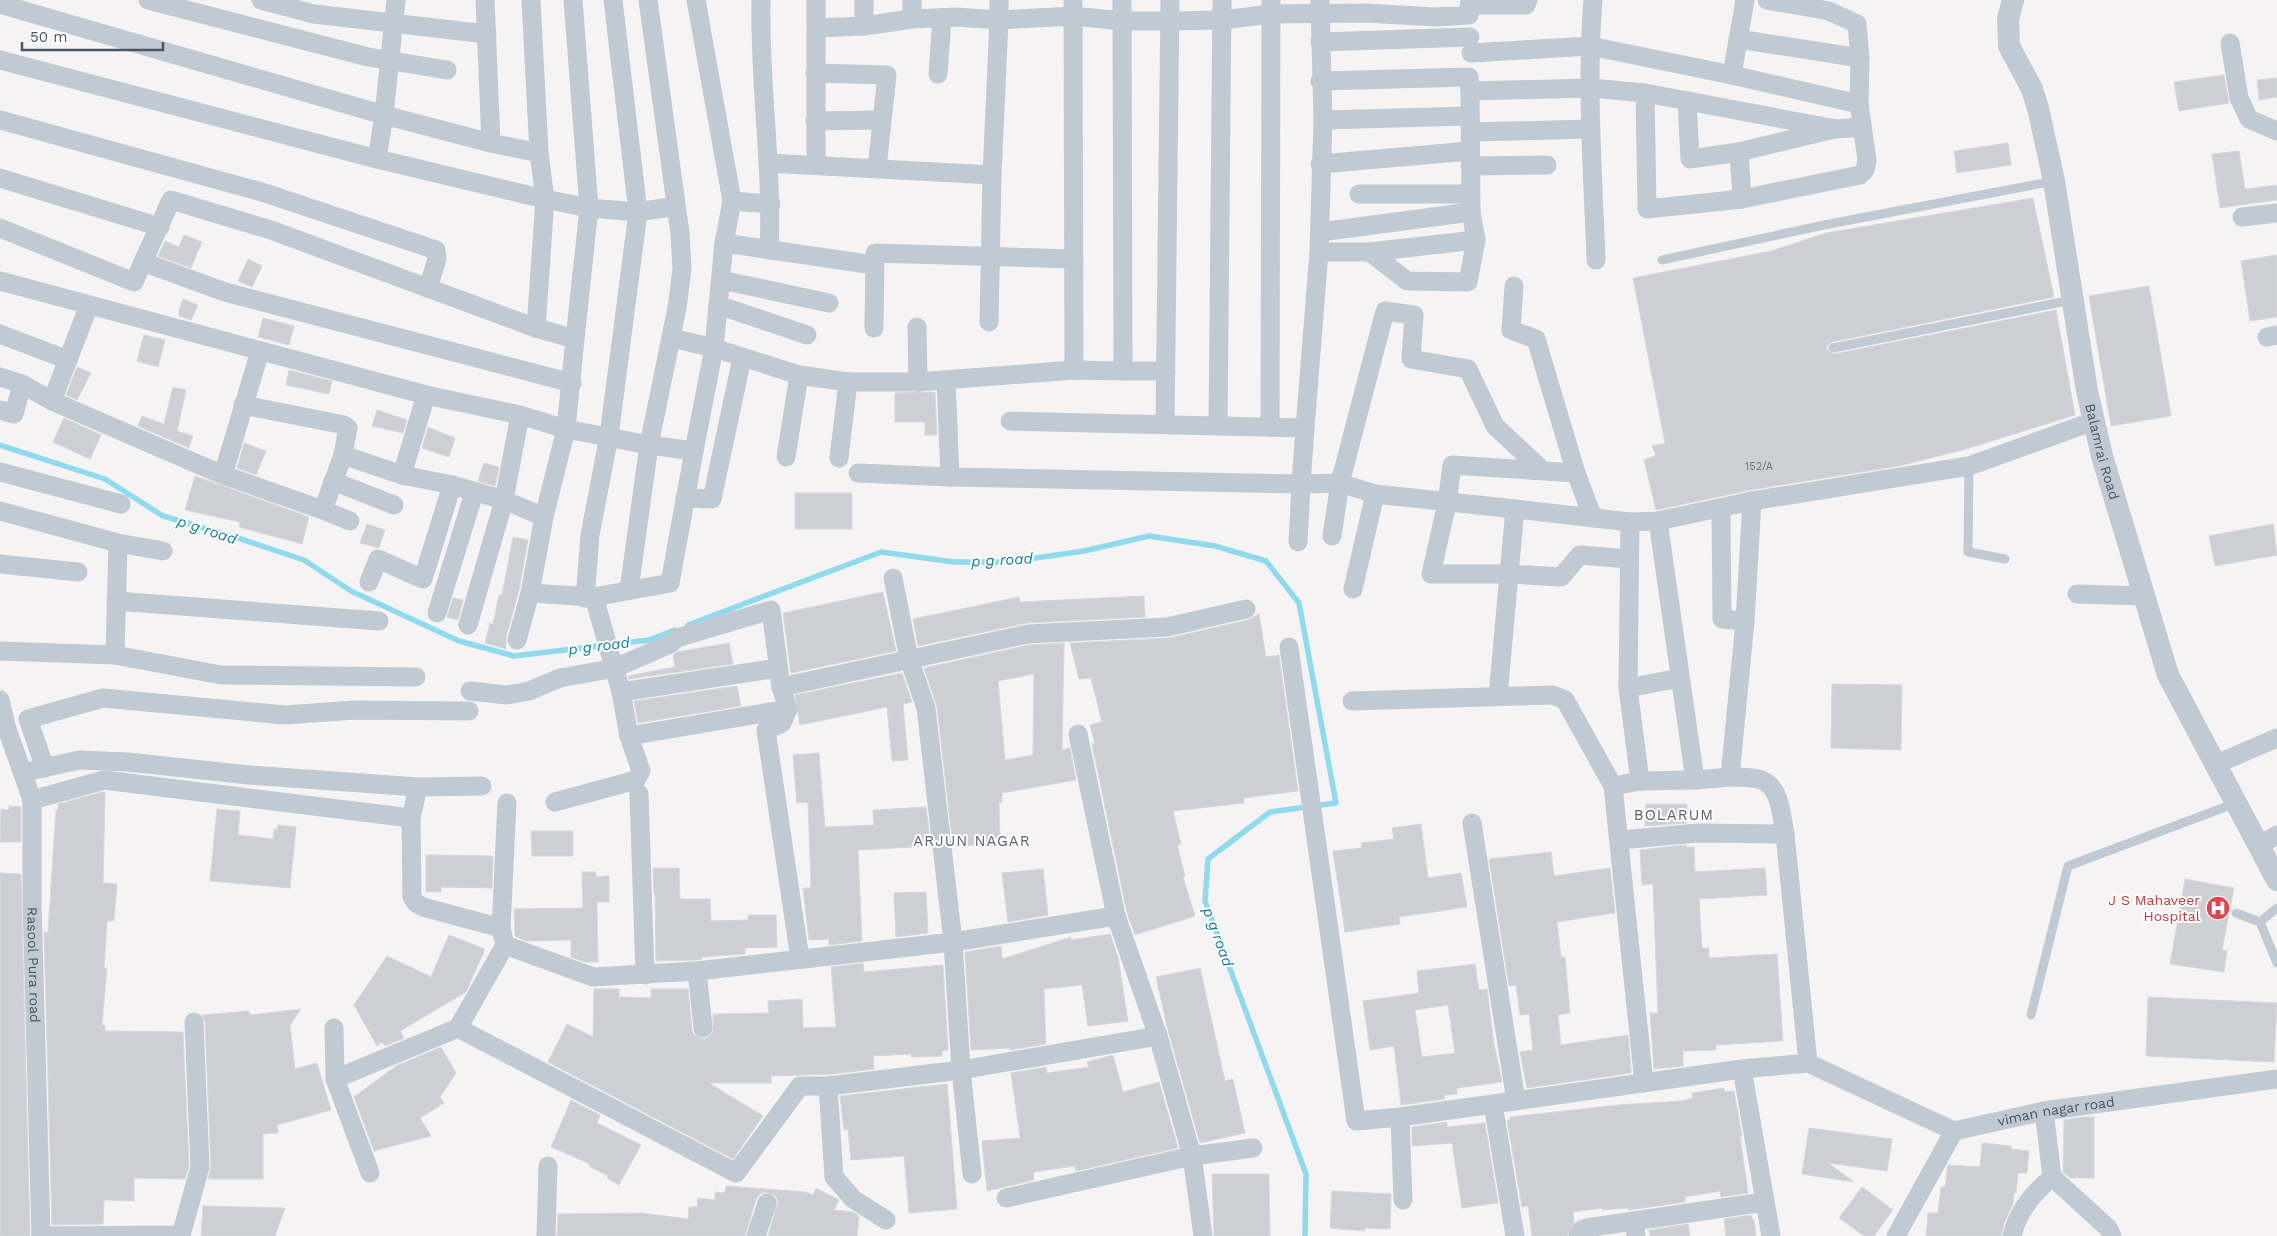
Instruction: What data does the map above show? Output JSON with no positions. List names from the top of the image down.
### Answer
{
  "streets": {
    "street": ["Balamrai Road", "Rasool Pura road", "viman nagar road"]
  },
  "districts": ["BOLARUM", "ARJUN NAGAR"],
  "water": ["p g road"],
  "places": {
    "hospital": ["J S Mahaveer Hospital"]
  },
  "house_numbers": ["152/A"],
  "scale_bar": "50 m"
}
